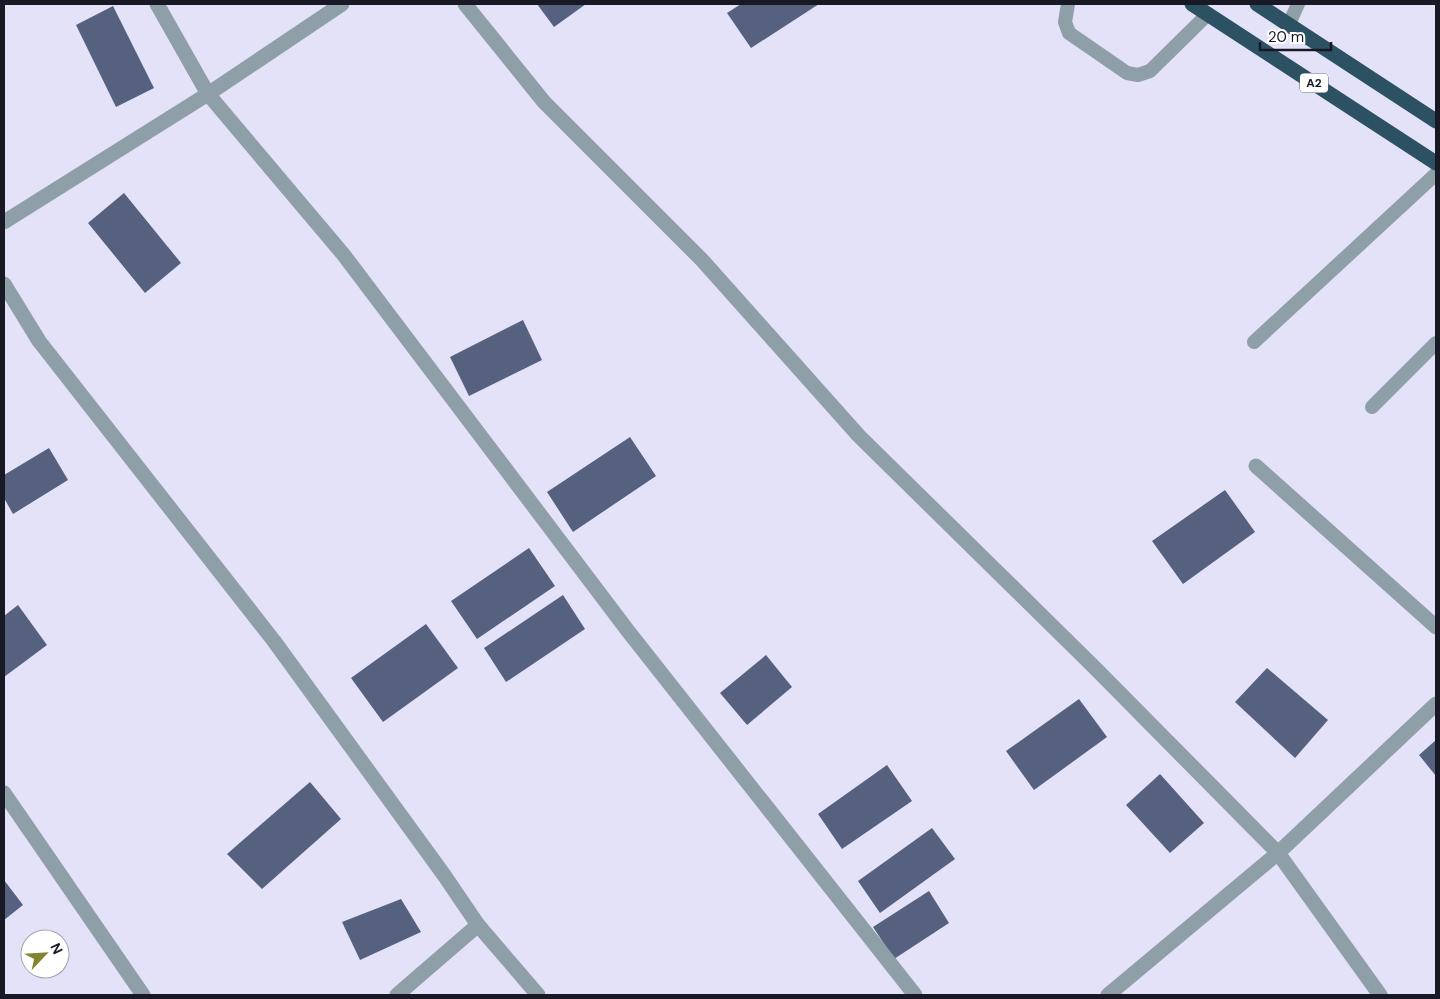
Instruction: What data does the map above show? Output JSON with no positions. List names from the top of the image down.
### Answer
{
  "streets": {
    "highway": ["A2"]
  },
  "scale_bar": "20 m",
  "north": "top right"
}
